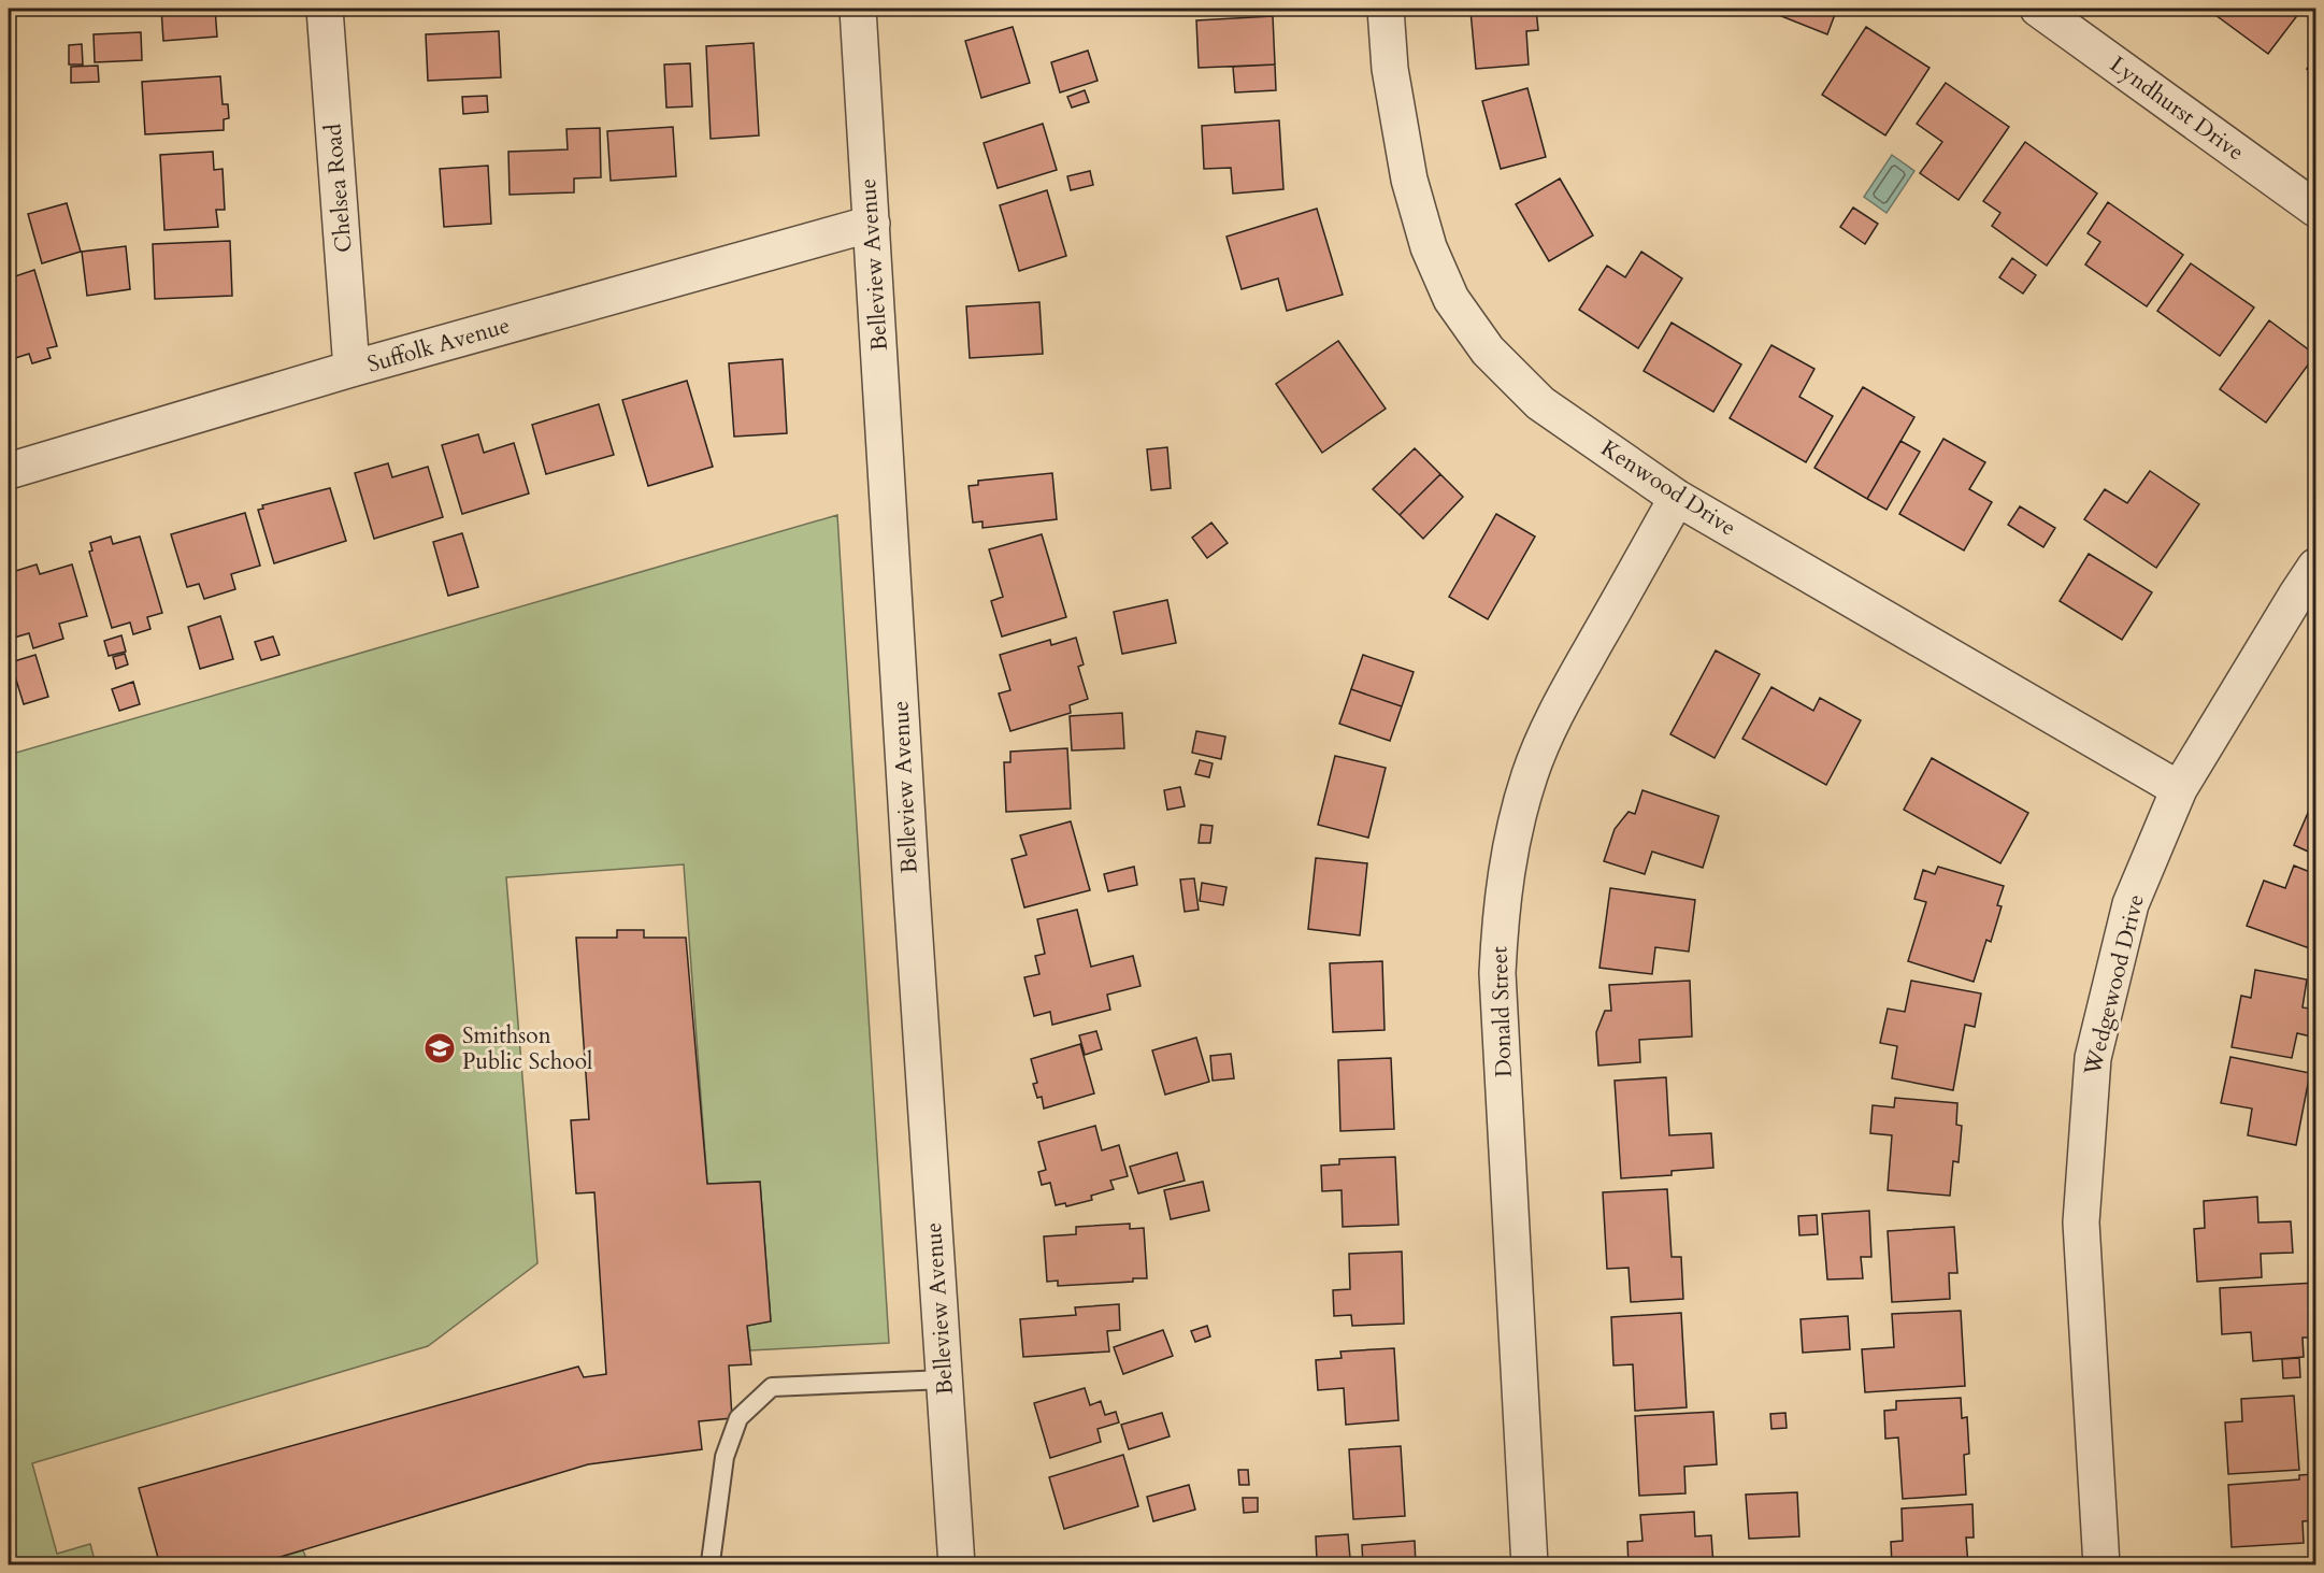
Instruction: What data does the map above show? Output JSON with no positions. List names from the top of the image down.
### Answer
{
  "streets": {
    "street": [
      "Lyndhurst Drive",
      "Chelsea Road",
      "Belleview Avenue",
      "Suffolk Avenue",
      "Kenwood Drive",
      "Wedgewood Drive",
      "Donald Street"
    ]
  },
  "crossings": [
    ["Chelsea Road", "Suffolk Avenue"],
    ["Belleview Avenue", "Suffolk Avenue"],
    ["Kenwood Drive", "Wedgewood Drive"],
    ["Kenwood Drive", "Donald Street"]
  ],
  "places": {
    "school or university": ["Smithson Public School"]
  }
}
